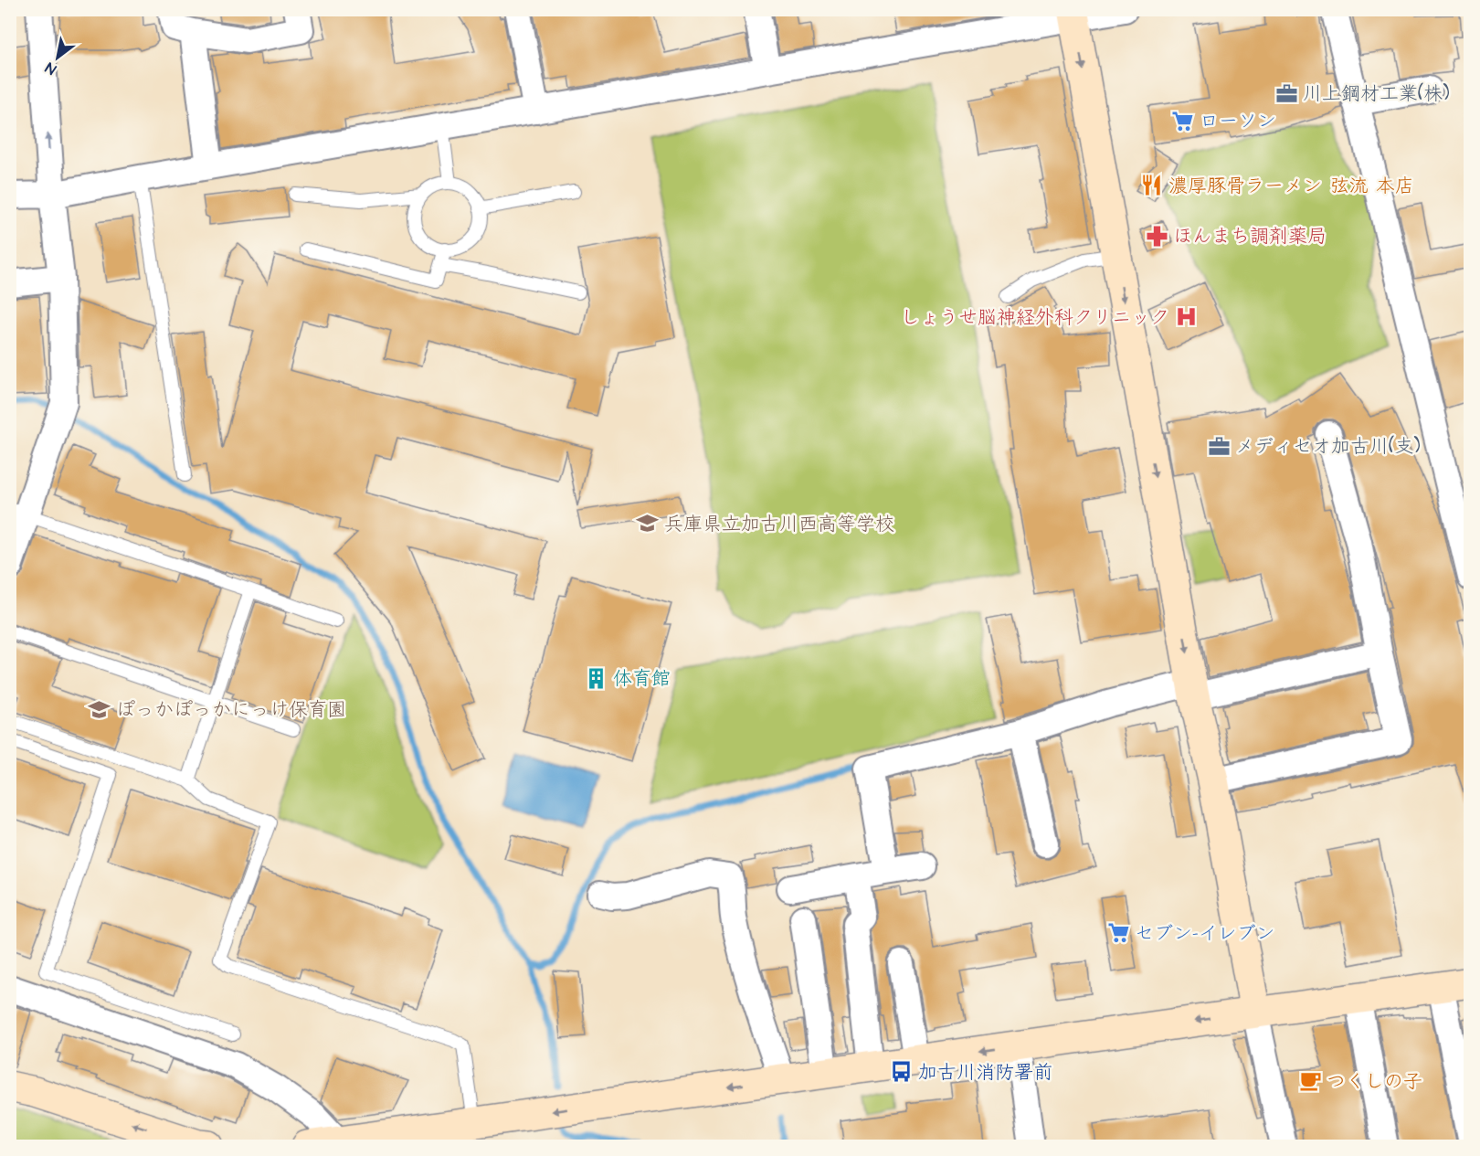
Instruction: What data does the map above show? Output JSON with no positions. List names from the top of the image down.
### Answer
{
  "places": {
    "office": ["川上鋼材工業(株)", "メディセオ加古川(支)"],
    "supermarket": ["ローソン", "セブン-イレブン"],
    "restaurant": ["濃厚豚骨ラーメン 弦流 本店"],
    "pharmacy": ["ほんまち調剤薬局"],
    "hospital": ["しょうせ脳神経外科クリニック"],
    "school or university": ["兵庫県立加古川西高等学校", "ぽっかぽっかにっけ保育園"],
    "building": ["体育館"],
    "bus stop": ["加古川消防署前"],
    "cafe": ["つくしの子"]
  },
  "north": "bottom left"
}
